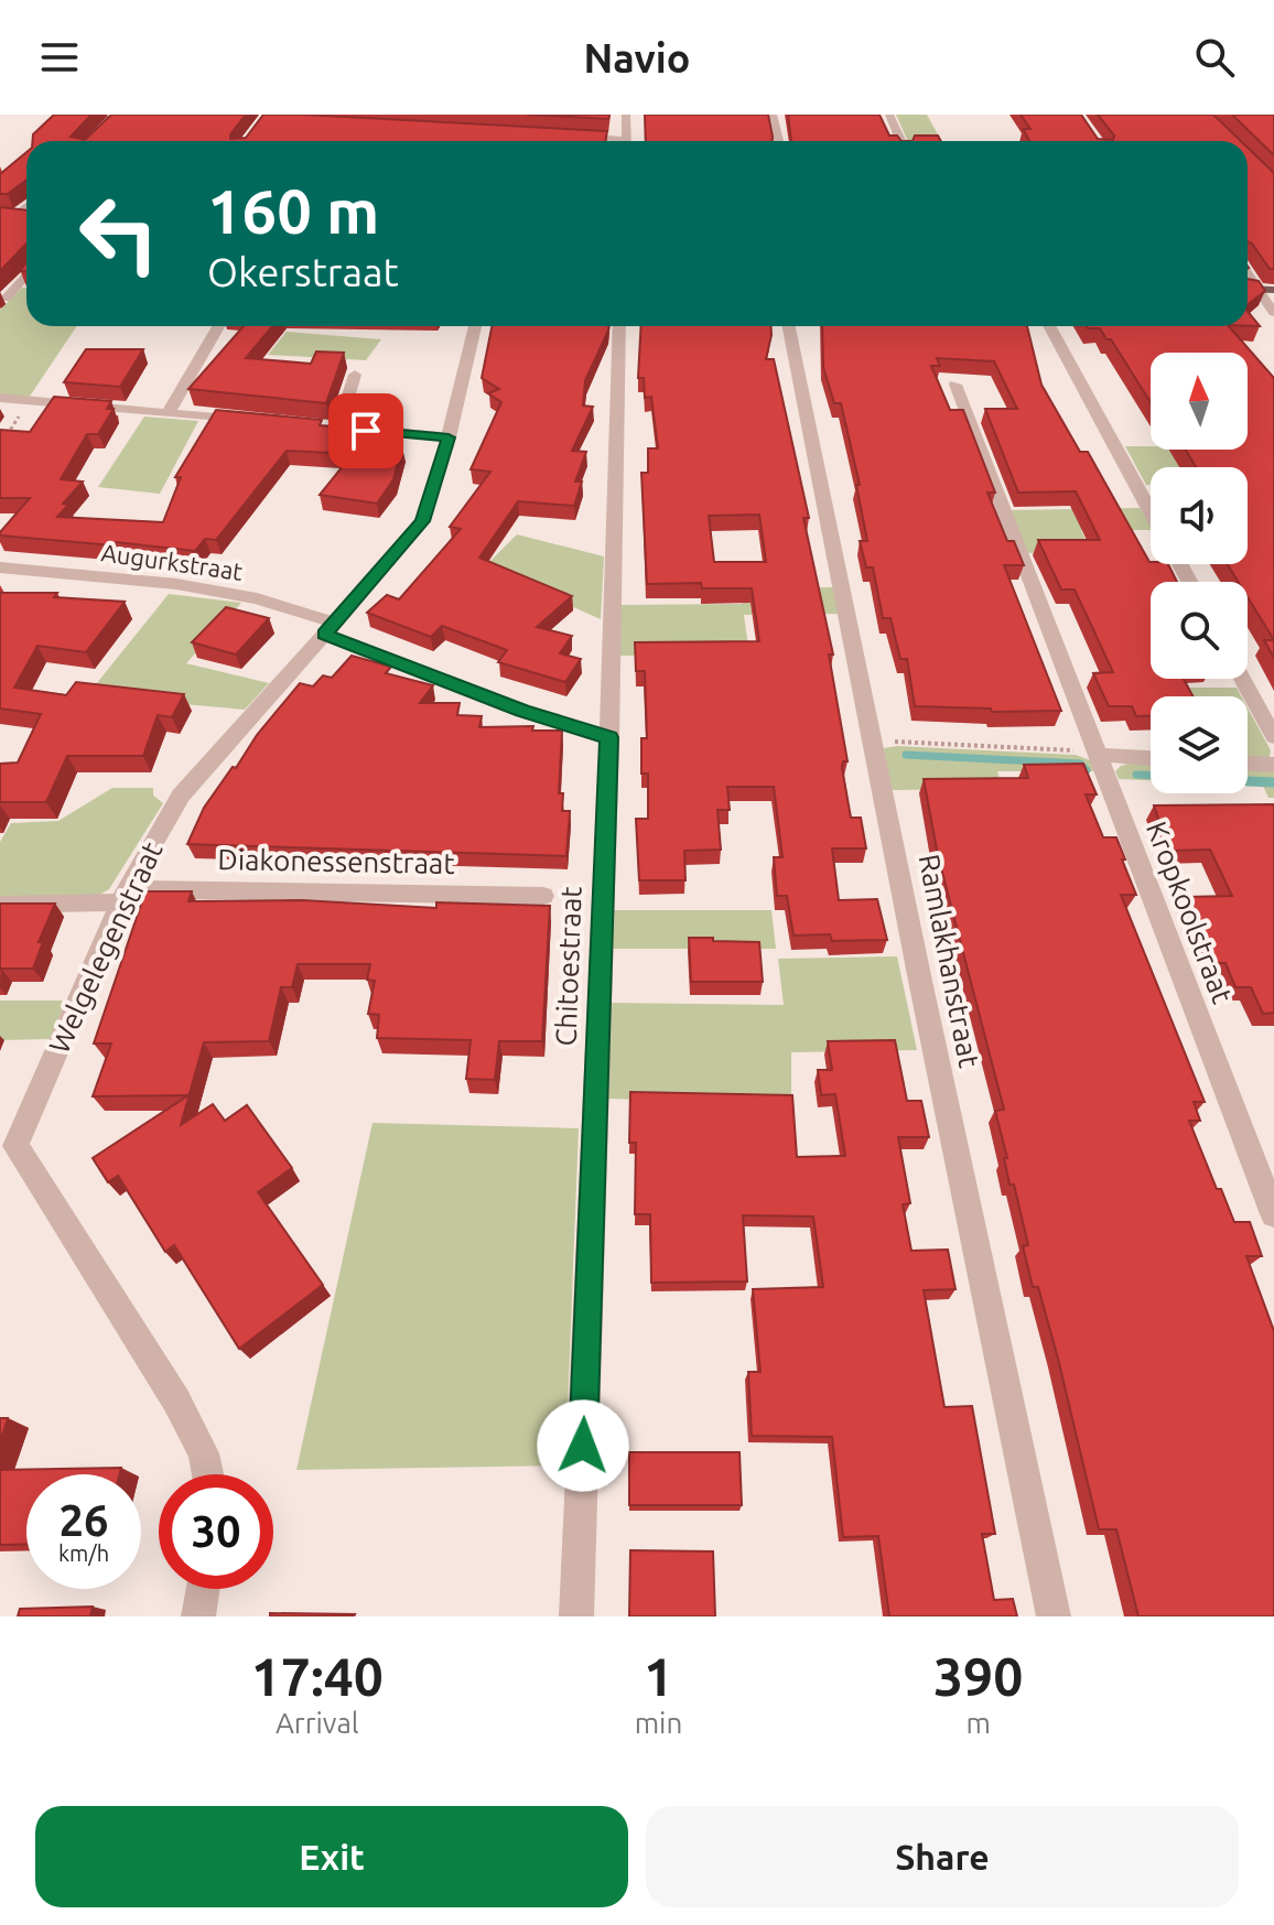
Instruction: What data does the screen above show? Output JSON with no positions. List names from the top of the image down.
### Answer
{
  "streets": {
    "street": [
      "Augurkstraat",
      "Diakonessenstraat",
      "Kropkoolstraat",
      "Welgelegenstraat",
      "Ramlakhanstraat",
      "Chitoestraat"
    ]
  },
  "crossings": [
    ["Augurkstraat", "Welgelegenstraat"],
    ["Augurkstraat", "Chitoestraat"],
    ["Diakonessenstraat", "Welgelegenstraat"]
  ],
  "north": "top",
  "page": {
    "header": "Navio",
    "turn": ["160 m", "Okerstraat"],
    "speed": "26 km/h",
    "limit": "30",
    "eta": [
      "17:40",
      "Arrival",
      "1",
      "min",
      "390",
      "m"
    ],
    "buttons": ["Exit", "Share"]
  }
}
